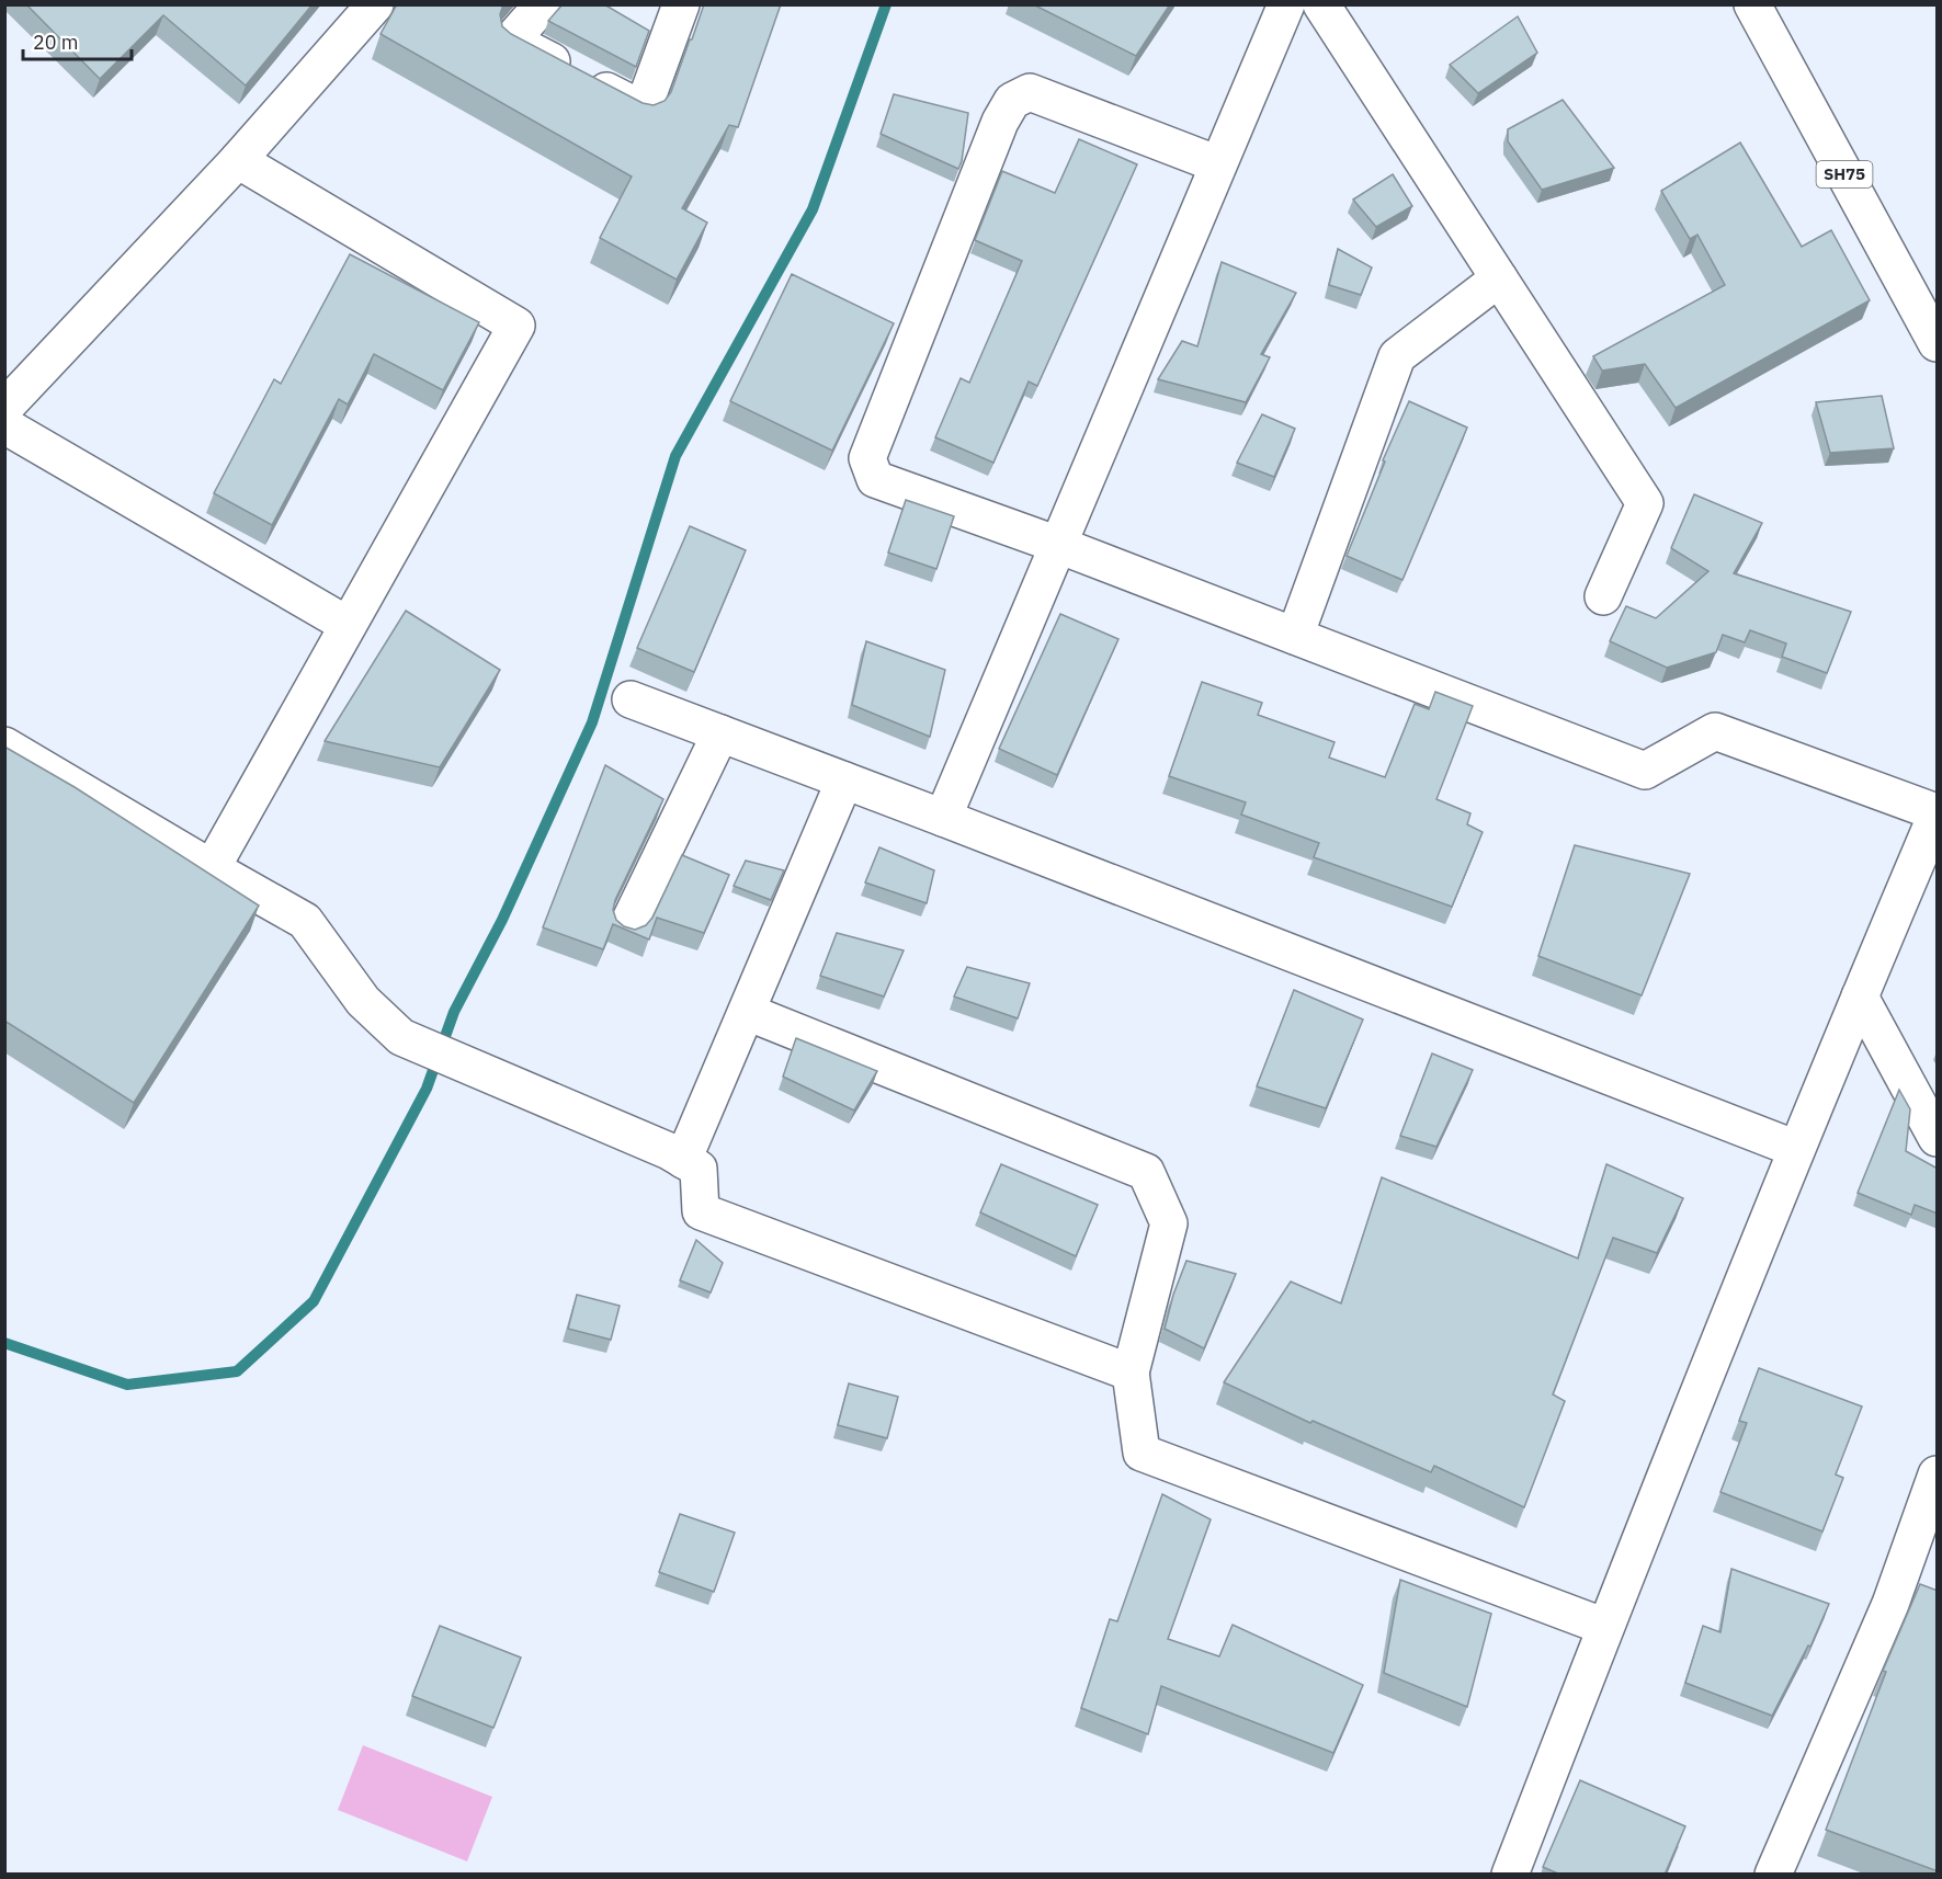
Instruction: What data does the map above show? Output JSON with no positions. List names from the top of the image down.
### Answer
{
  "streets": {
    "street": ["SH75"]
  },
  "scale_bar": "20 m"
}
